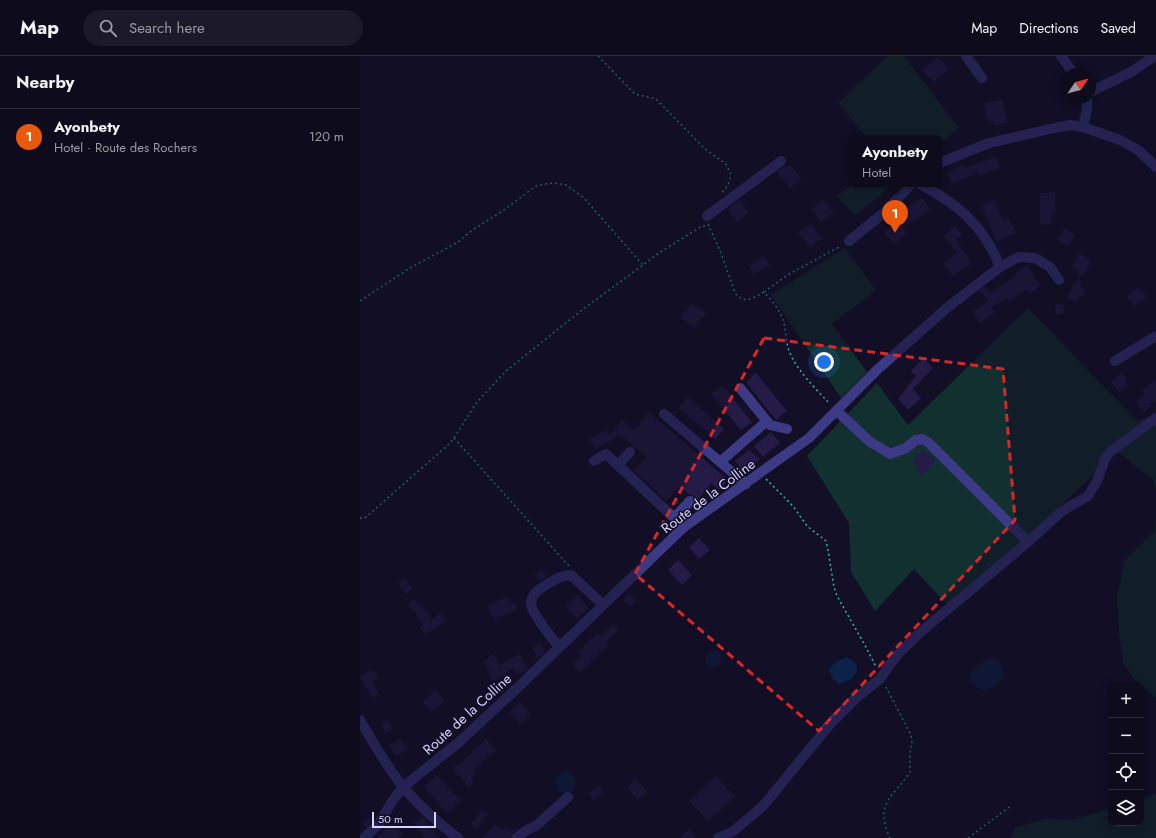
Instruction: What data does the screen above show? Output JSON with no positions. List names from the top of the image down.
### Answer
{
  "streets": {
    "street": ["Route de la Colline"]
  },
  "scale_bar": "50 m",
  "north": "top right",
  "page": {
    "header": "Map",
    "search": "Search here",
    "nav": ["Map", "Directions", "Saved"],
    "heading": "Nearby",
    "list": [
      {
        "mark": "1",
        "name": "Ayonbety",
        "note": "Hotel · Route des Rochers",
        "value": "120 m"
      }
    ],
    "popup": ["Ayonbety", "Hotel"],
    "pins": "1",
    "map_buttons": ["+", "−"],
    "scale": "50 m"
  }
}
